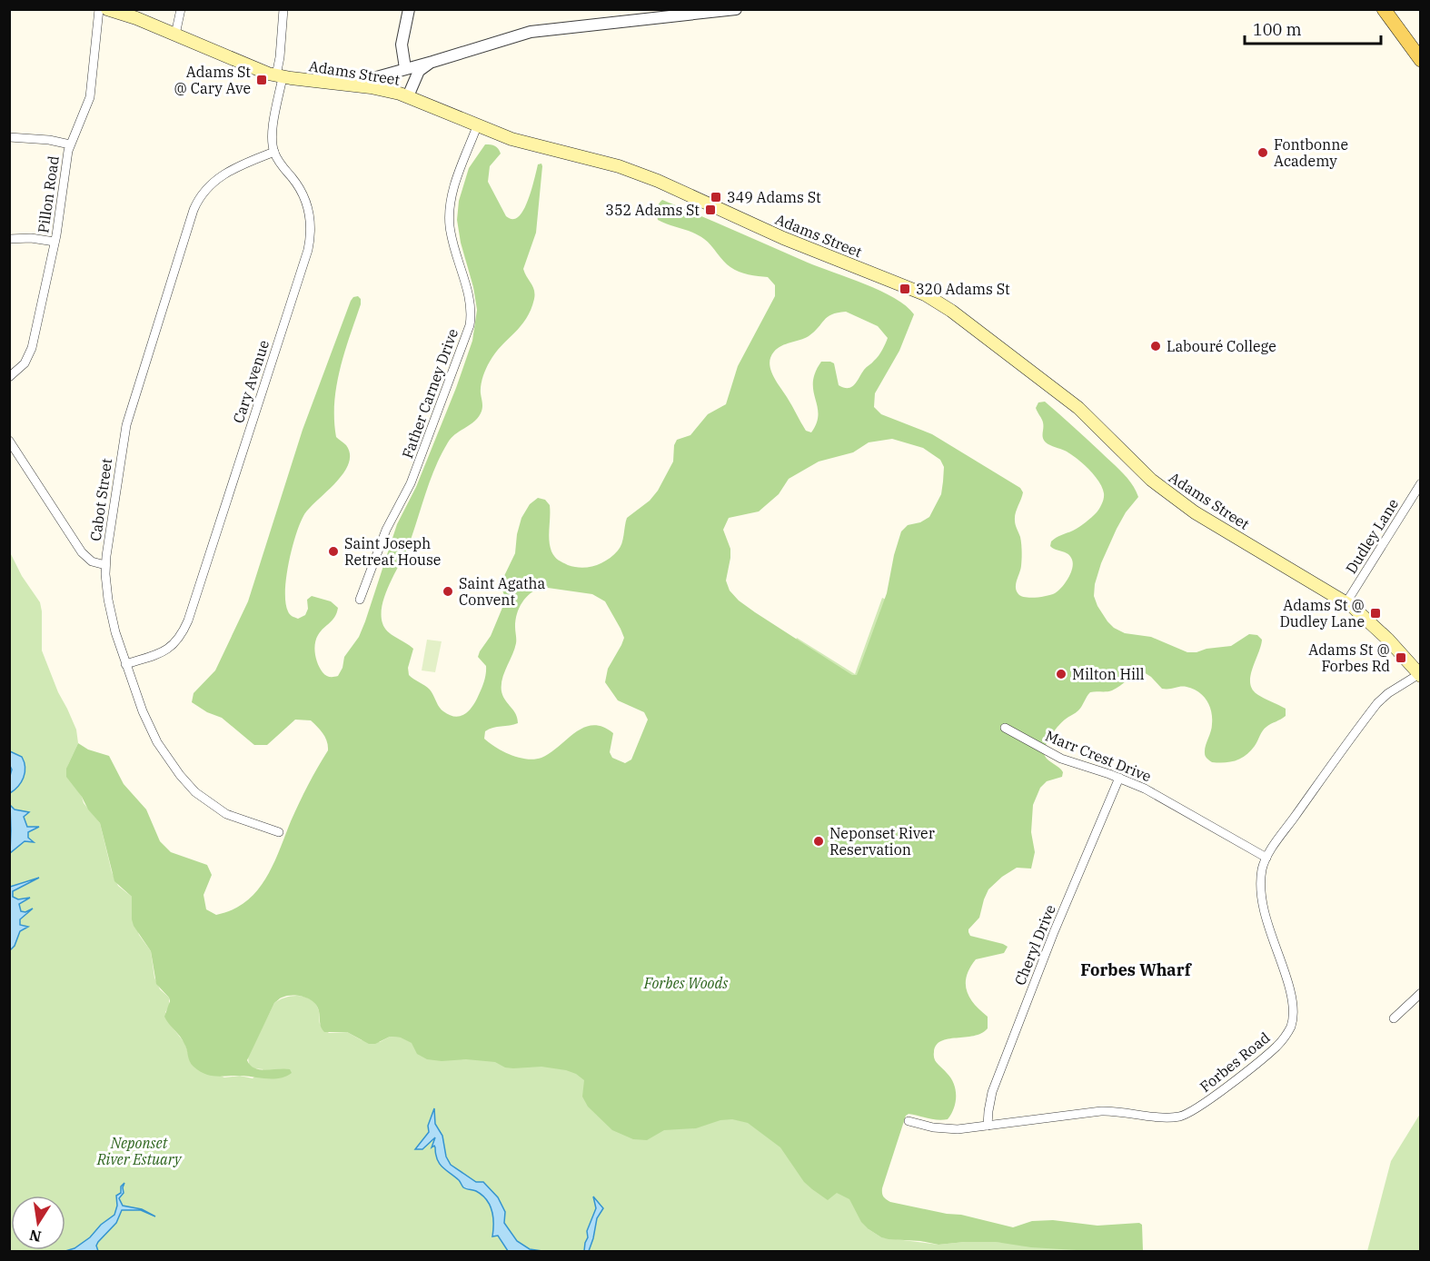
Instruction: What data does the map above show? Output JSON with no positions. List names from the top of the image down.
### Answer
{
  "streets": {
    "main road": ["Adams Street"],
    "street": [
      "Pillon Road",
      "Cary Avenue",
      "Father Carney Drive",
      "Cabot Street",
      "Dudley Lane",
      "Marr Crest Drive",
      "Cheryl Drive",
      "Forbes Road"
    ]
  },
  "crossings": [
    ["Adams Street", "Father Carney Drive"],
    ["Adams Street", "Dudley Lane"],
    ["Adams Street", "Forbes Road"],
    ["Cary Avenue", "Cabot Street"],
    ["Marr Crest Drive", "Cheryl Drive"],
    ["Marr Crest Drive", "Forbes Road"],
    ["Cheryl Drive", "Forbes Road"]
  ],
  "districts": ["Forbes Wharf"],
  "parks": ["Forbes Woods", "Neponset River Estuary"],
  "places": {
    "transit": [
      "Adams St @ Cary Ave",
      "349 Adams St",
      "352 Adams St",
      "320 Adams St",
      "Adams St @ Dudley Lane",
      "Adams St @ Forbes Rd"
    ],
    "other": [
      "Fontbonne Academy",
      "Labouré College",
      "Saint Joseph Retreat House",
      "Saint Agatha Convent",
      "Milton Hill",
      "Neponset River Reservation"
    ]
  },
  "scale_bar": "100 m",
  "north": "bottom"
}
